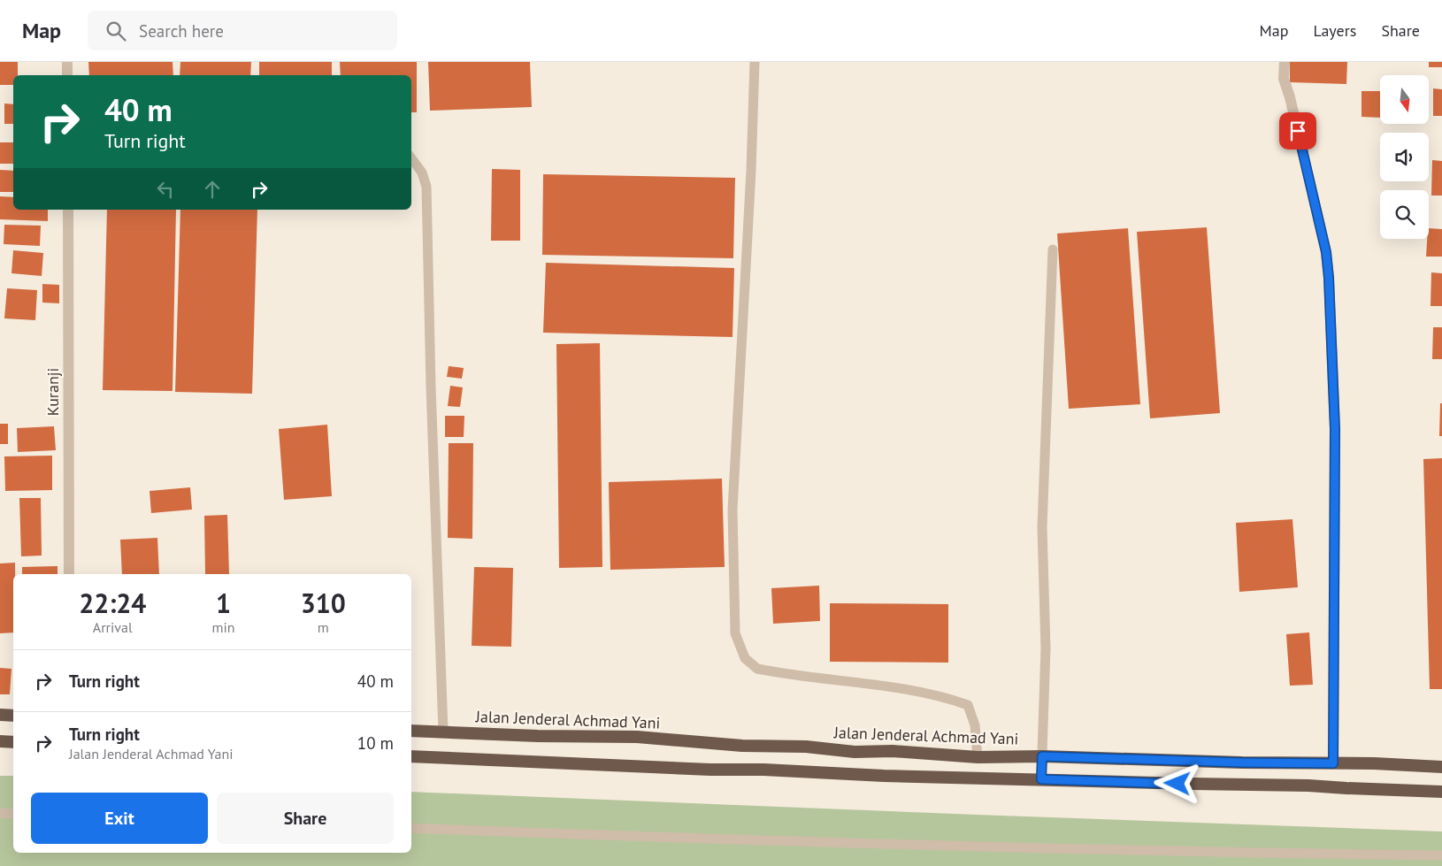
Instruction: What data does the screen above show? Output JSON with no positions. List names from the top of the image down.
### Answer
{
  "streets": {
    "highway": ["Jalan Jenderal Achmad Yani"],
    "street": ["Kuranji"]
  },
  "north": "bottom",
  "page": {
    "header": "Map",
    "search": "Search here",
    "nav": ["Map", "Layers", "Share"],
    "turn": ["40 m", "Turn right"],
    "eta": [
      "22:24",
      "Arrival",
      "1",
      "min",
      "310",
      "m"
    ],
    "list": [
      {
        "name": "Turn right",
        "value": "40 m"
      },
      {
        "name": "Turn right",
        "note": "Jalan Jenderal Achmad Yani",
        "value": "10 m"
      }
    ],
    "buttons": ["Exit", "Share"]
  }
}
